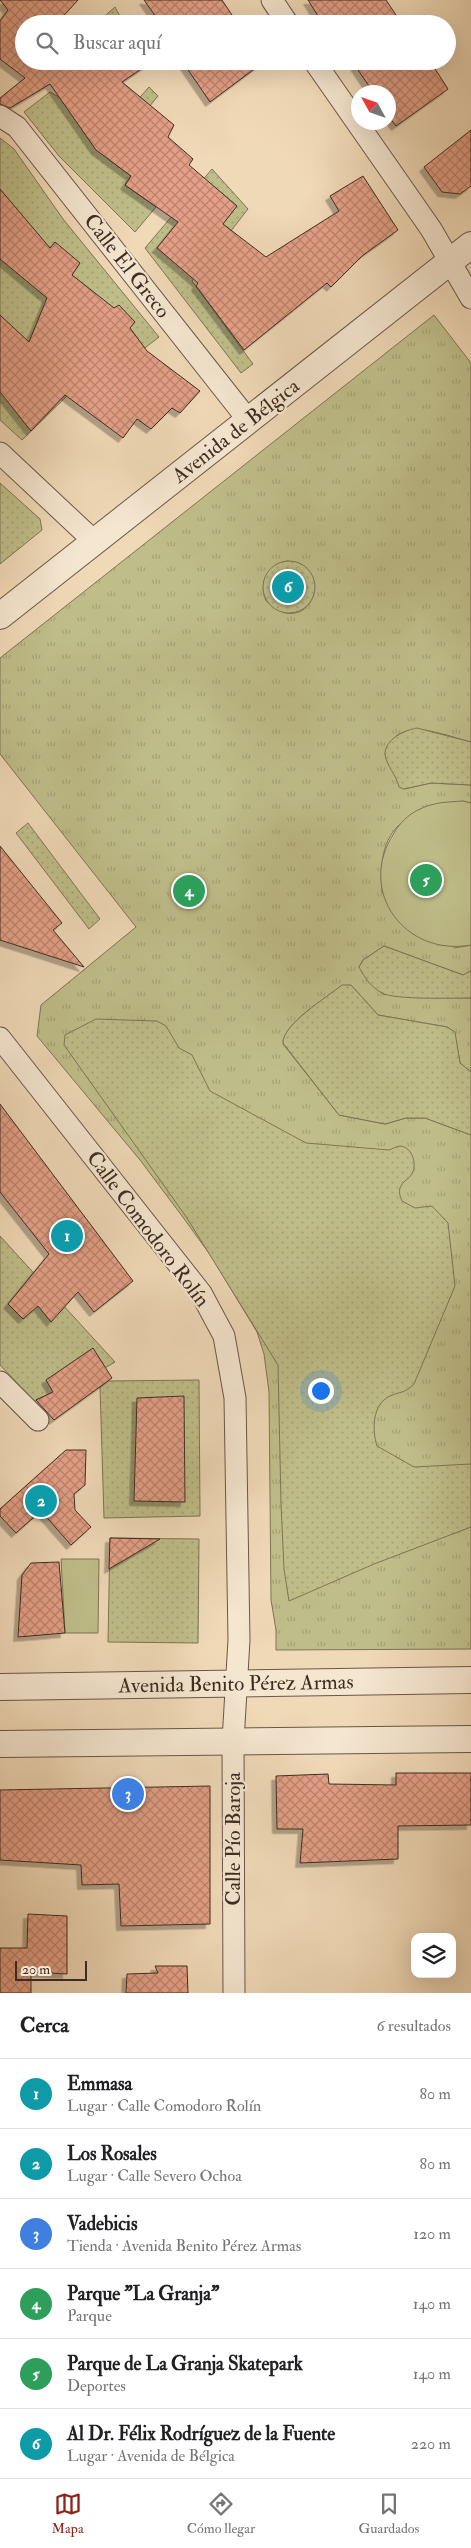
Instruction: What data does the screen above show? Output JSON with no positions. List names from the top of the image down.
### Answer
{
  "streets": {
    "street": [
      "Calle El Greco",
      "Avenida de Bélgica",
      "Calle Comodoro Rolín",
      "Avenida Benito Pérez Armas",
      "Calle Pío Baroja"
    ]
  },
  "crossings": [
    ["Calle El Greco", "Avenida de Bélgica"],
    ["Calle Comodoro Rolín", "Avenida Benito Pérez Armas"],
    ["Calle Comodoro Rolín", "Calle Pío Baroja"],
    ["Avenida Benito Pérez Armas", "Calle Pío Baroja"]
  ],
  "scale_bar": "20 m",
  "north": "top left",
  "page": {
    "search": "Buscar aquí",
    "pins": [
      "6",
      "5",
      "4",
      "1",
      "2",
      "3"
    ],
    "scale": "20 m",
    "heading": ["Cerca", "6 resultados"],
    "list": [
      {
        "mark": "1",
        "name": "Emmasa",
        "note": "Lugar · Calle Comodoro Rolín",
        "value": "80 m"
      },
      {
        "mark": "2",
        "name": "Los Rosales",
        "note": "Lugar · Calle Severo Ochoa",
        "value": "80 m"
      },
      {
        "mark": "3",
        "name": "Vadebicis",
        "note": "Tienda · Avenida Benito Pérez Armas",
        "value": "120 m"
      },
      {
        "mark": "4",
        "name": "Parque \"La Granja\"",
        "note": "Parque",
        "value": "140 m"
      },
      {
        "mark": "5",
        "name": "Parque de La Granja Skatepark",
        "note": "Deportes",
        "value": "140 m"
      },
      {
        "mark": "6",
        "name": "Al Dr. Félix Rodríguez de la Fuente",
        "note": "Lugar · Avenida de Bélgica",
        "value": "220 m"
      }
    ],
    "nav": ["Mapa", "Cómo llegar", "Guardados"]
  }
}
